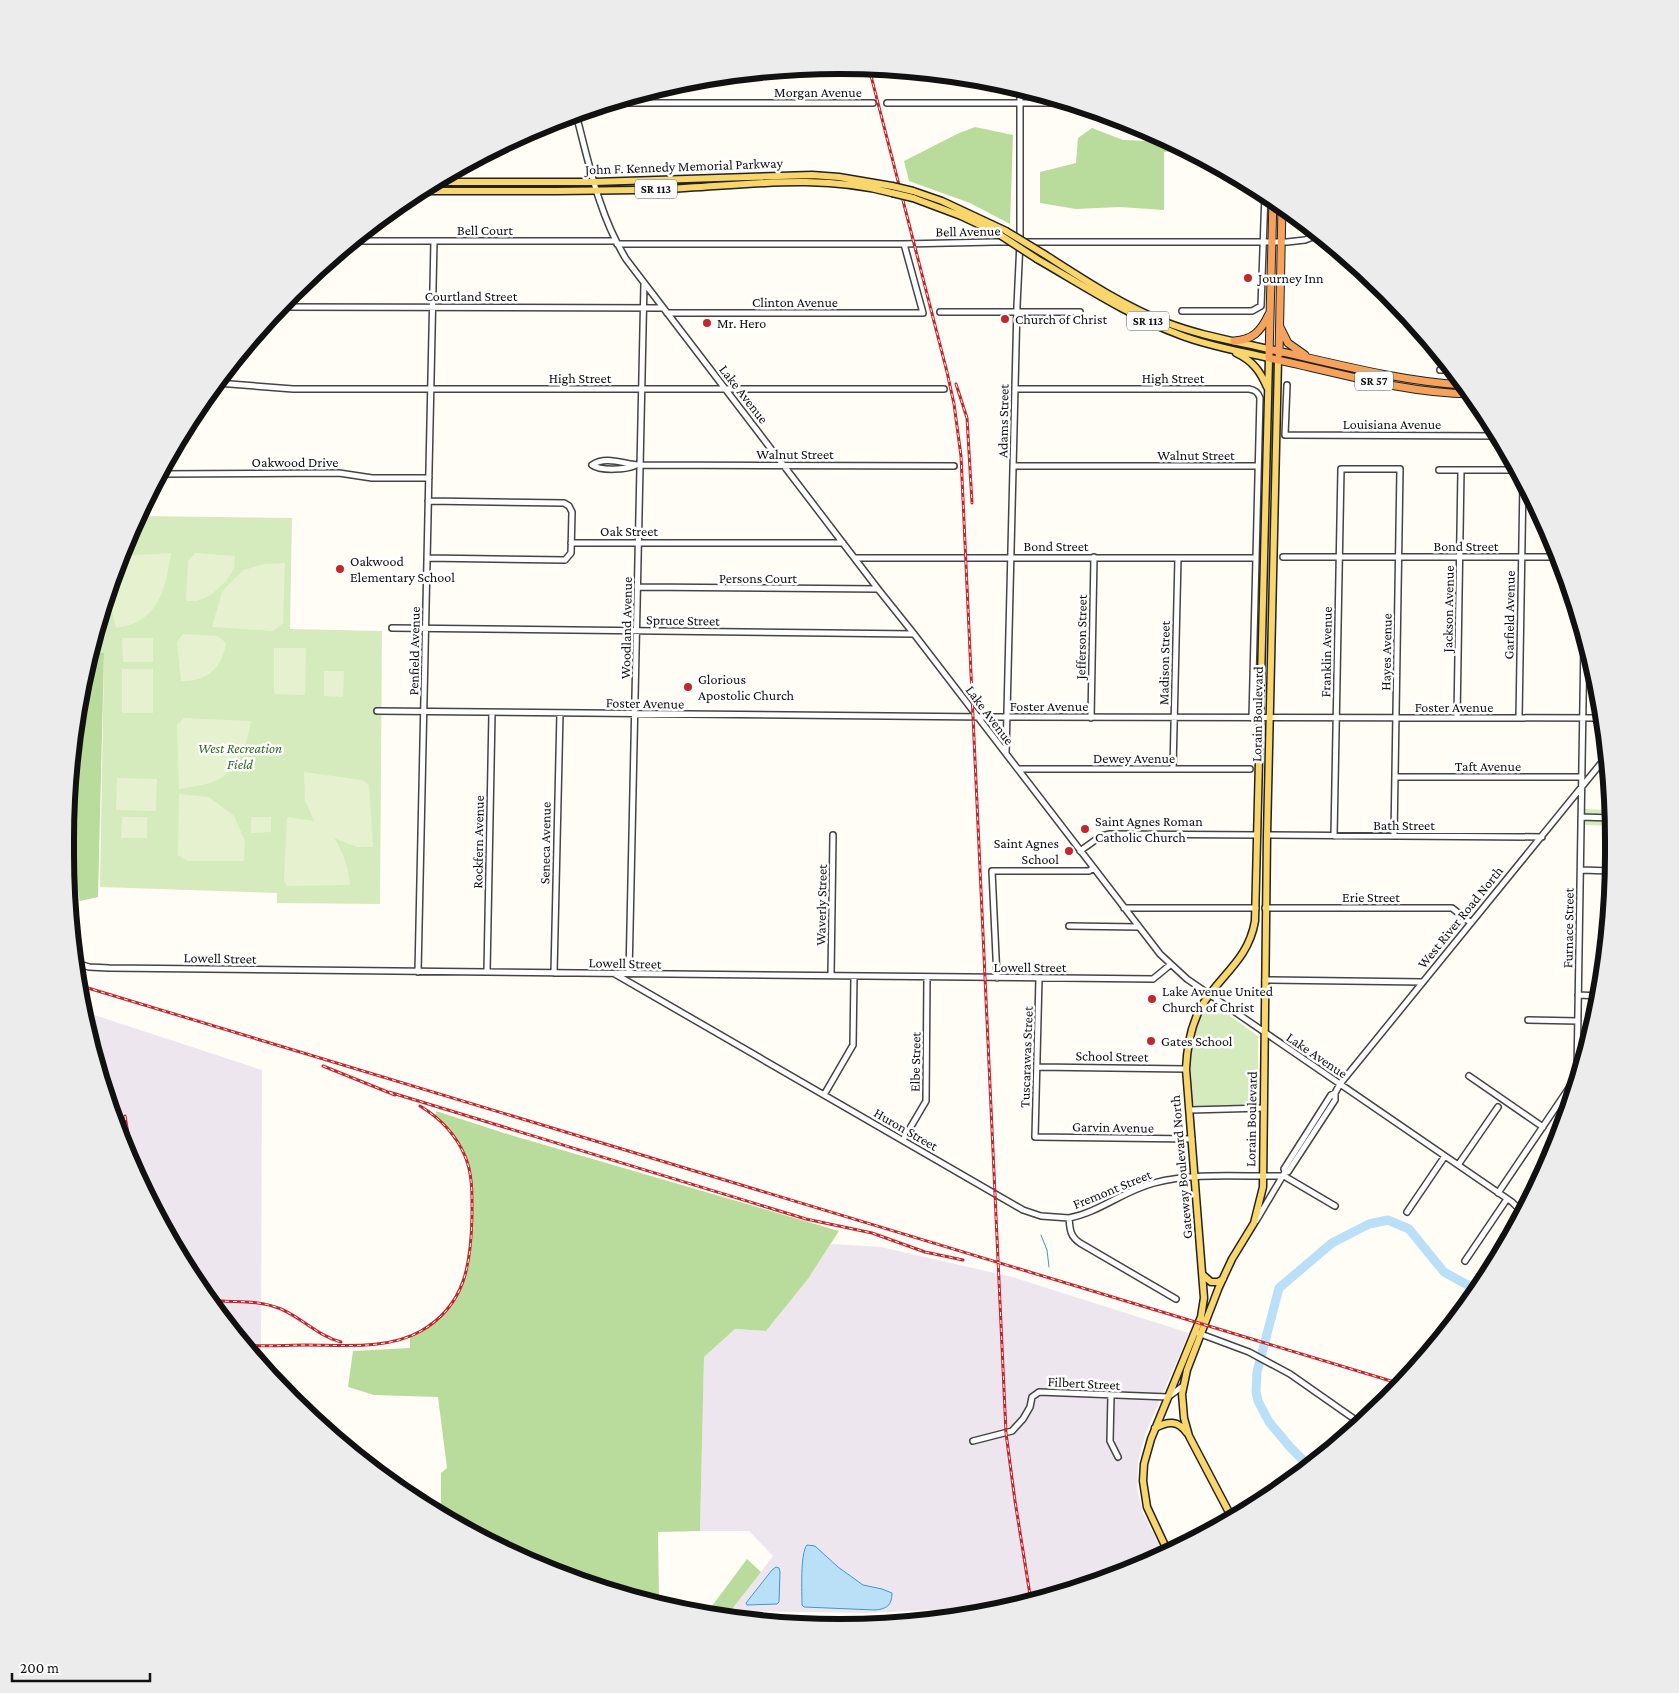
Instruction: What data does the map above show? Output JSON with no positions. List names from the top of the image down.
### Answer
{
  "streets": {
    "highway": [
      "John F. Kennedy Memorial Parkway",
      "SR 113",
      "SR 57",
      "Lorain Boulevard"
    ],
    "main road": ["West River Road North", "Gateway Boulevard North"],
    "street": [
      "Morgan Avenue",
      "Bell Court",
      "Bell Avenue",
      "Courtland Street",
      "Clinton Avenue",
      "High Street",
      "Lake Avenue",
      "Adams Street",
      "Louisiana Avenue",
      "Walnut Street",
      "Oakwood Drive",
      "Oak Street",
      "Bond Street",
      "Persons Court",
      "Jackson Avenue",
      "Garfield Avenue",
      "Spruce Street",
      "Woodland Avenue",
      "Jefferson Street",
      "Penfield Avenue",
      "Franklin Avenue",
      "Hayes Avenue",
      "Madison Street",
      "Foster Avenue",
      "Dewey Avenue",
      "Taft Avenue",
      "Bath Street",
      "Rockfern Avenue",
      "Seneca Avenue",
      "Erie Street",
      "Waverly Street",
      "Furnace Street",
      "Lowell Street",
      "School Street",
      "Tuscarawas Street",
      "Elbe Street",
      "Garvin Avenue",
      "Huron Street",
      "Fremont Street",
      "Filbert Street"
    ]
  },
  "crossings": [
    ["John F. Kennedy Memorial Parkway", "SR 57"],
    ["John F. Kennedy Memorial Parkway", "Lake Avenue"],
    ["John F. Kennedy Memorial Parkway", "Lorain Boulevard"],
    ["Bell Court", "Bell Avenue"],
    ["Bell Court", "Lake Avenue"],
    ["Bell Court", "Penfield Avenue"],
    ["Bell Avenue", "Clinton Avenue"],
    ["Bell Avenue", "Lake Avenue"],
    ["Bell Avenue", "Adams Street"],
    ["Bell Avenue", "Lorain Boulevard"],
    ["Courtland Street", "Lake Avenue"],
    ["Courtland Street", "Woodland Avenue"],
    ["Courtland Street", "Penfield Avenue"],
    ["Clinton Avenue", "Lake Avenue"],
    ["High Street", "Lake Avenue"],
    ["High Street", "Adams Street"],
    ["High Street", "Walnut Street"],
    ["High Street", "Woodland Avenue"],
    ["High Street", "Penfield Avenue"],
    ["High Street", "Lorain Boulevard"],
    ["SR 57", "Lorain Boulevard"],
    ["Lake Avenue", "Adams Street"],
    ["Lake Avenue", "Walnut Street"],
    ["Lake Avenue", "Oak Street"],
    ["Lake Avenue", "Bond Street"],
    ["Lake Avenue", "Persons Court"],
    ["Lake Avenue", "Spruce Street"],
    ["Lake Avenue", "Woodland Avenue"],
    ["Lake Avenue", "Foster Avenue"],
    ["Lake Avenue", "Lorain Boulevard"],
    ["Lake Avenue", "Dewey Avenue"],
    ["Lake Avenue", "West River Road North"],
    ["Lake Avenue", "Furnace Street"],
    ["Lake Avenue", "Lowell Street"],
    ["Lake Avenue", "Gateway Boulevard North"],
    ["Adams Street", "Walnut Street"],
    ["Adams Street", "Bond Street"],
    ["Adams Street", "Foster Avenue"],
    ["Walnut Street", "Woodland Avenue"],
    ["Walnut Street", "Lorain Boulevard"],
    ["Oakwood Drive", "Penfield Avenue"],
    ["Oak Street", "Woodland Avenue"],
    ["Bond Street", "Jackson Avenue"],
    ["Bond Street", "Garfield Avenue"],
    ["Bond Street", "Jefferson Street"],
    ["Bond Street", "Franklin Avenue"],
    ["Bond Street", "Hayes Avenue"],
    ["Bond Street", "Madison Street"],
    ["Bond Street", "Lorain Boulevard"],
    ["Persons Court", "Woodland Avenue"],
    ["Jackson Avenue", "Foster Avenue"],
    ["Garfield Avenue", "Foster Avenue"],
    ["Spruce Street", "Woodland Avenue"],
    ["Spruce Street", "Penfield Avenue"],
    ["Woodland Avenue", "Foster Avenue"],
    ["Woodland Avenue", "Lowell Street"],
    ["Jefferson Street", "Foster Avenue"],
    ["Penfield Avenue", "Foster Avenue"],
    ["Penfield Avenue", "Lowell Street"],
    ["Franklin Avenue", "Hayes Avenue"],
    ["Franklin Avenue", "Foster Avenue"],
    ["Franklin Avenue", "Bath Street"],
    ["Hayes Avenue", "Foster Avenue"],
    ["Hayes Avenue", "Taft Avenue"],
    ["Hayes Avenue", "Bath Street"],
    ["Madison Street", "Foster Avenue"],
    ["Madison Street", "Dewey Avenue"],
    ["Foster Avenue", "Lorain Boulevard"],
    ["Foster Avenue", "Rockfern Avenue"],
    ["Foster Avenue", "Seneca Avenue"],
    ["Foster Avenue", "Furnace Street"],
    ["Lorain Boulevard", "Bath Street"],
    ["Lorain Boulevard", "Erie Street"],
    ["Lorain Boulevard", "West River Road North"],
    ["Lorain Boulevard", "Gateway Boulevard North"],
    ["Lorain Boulevard", "Fremont Street"],
    ["Taft Avenue", "Furnace Street"],
    ["Bath Street", "West River Road North"],
    ["Rockfern Avenue", "Lowell Street"],
    ["Seneca Avenue", "Lowell Street"],
    ["Erie Street", "West River Road North"],
    ["Waverly Street", "Lowell Street"],
    ["West River Road North", "Furnace Street"],
    ["West River Road North", "Gateway Boulevard North"],
    ["West River Road North", "Fremont Street"],
    ["Lowell Street", "Tuscarawas Street"],
    ["Lowell Street", "Elbe Street"],
    ["Lowell Street", "Huron Street"],
    ["School Street", "Tuscarawas Street"],
    ["School Street", "Gateway Boulevard North"],
    ["Tuscarawas Street", "Garvin Avenue"],
    ["Elbe Street", "Huron Street"],
    ["Garvin Avenue", "Gateway Boulevard North"],
    ["Huron Street", "Fremont Street"],
    ["Gateway Boulevard North", "Fremont Street"],
    ["Gateway Boulevard North", "Filbert Street"]
  ],
  "parks": ["West Recreation Field"],
  "places": [
    "Journey Inn",
    "Church of Christ",
    "Mr. Hero",
    "Oakwood Elementary School",
    "Glorious Apostolic Church",
    "Saint Agnes Roman Catholic Church",
    "Saint Agnes School",
    "Lake Avenue United Church of Christ",
    "Gates School"
  ],
  "scale_bar": "200 m"
}
